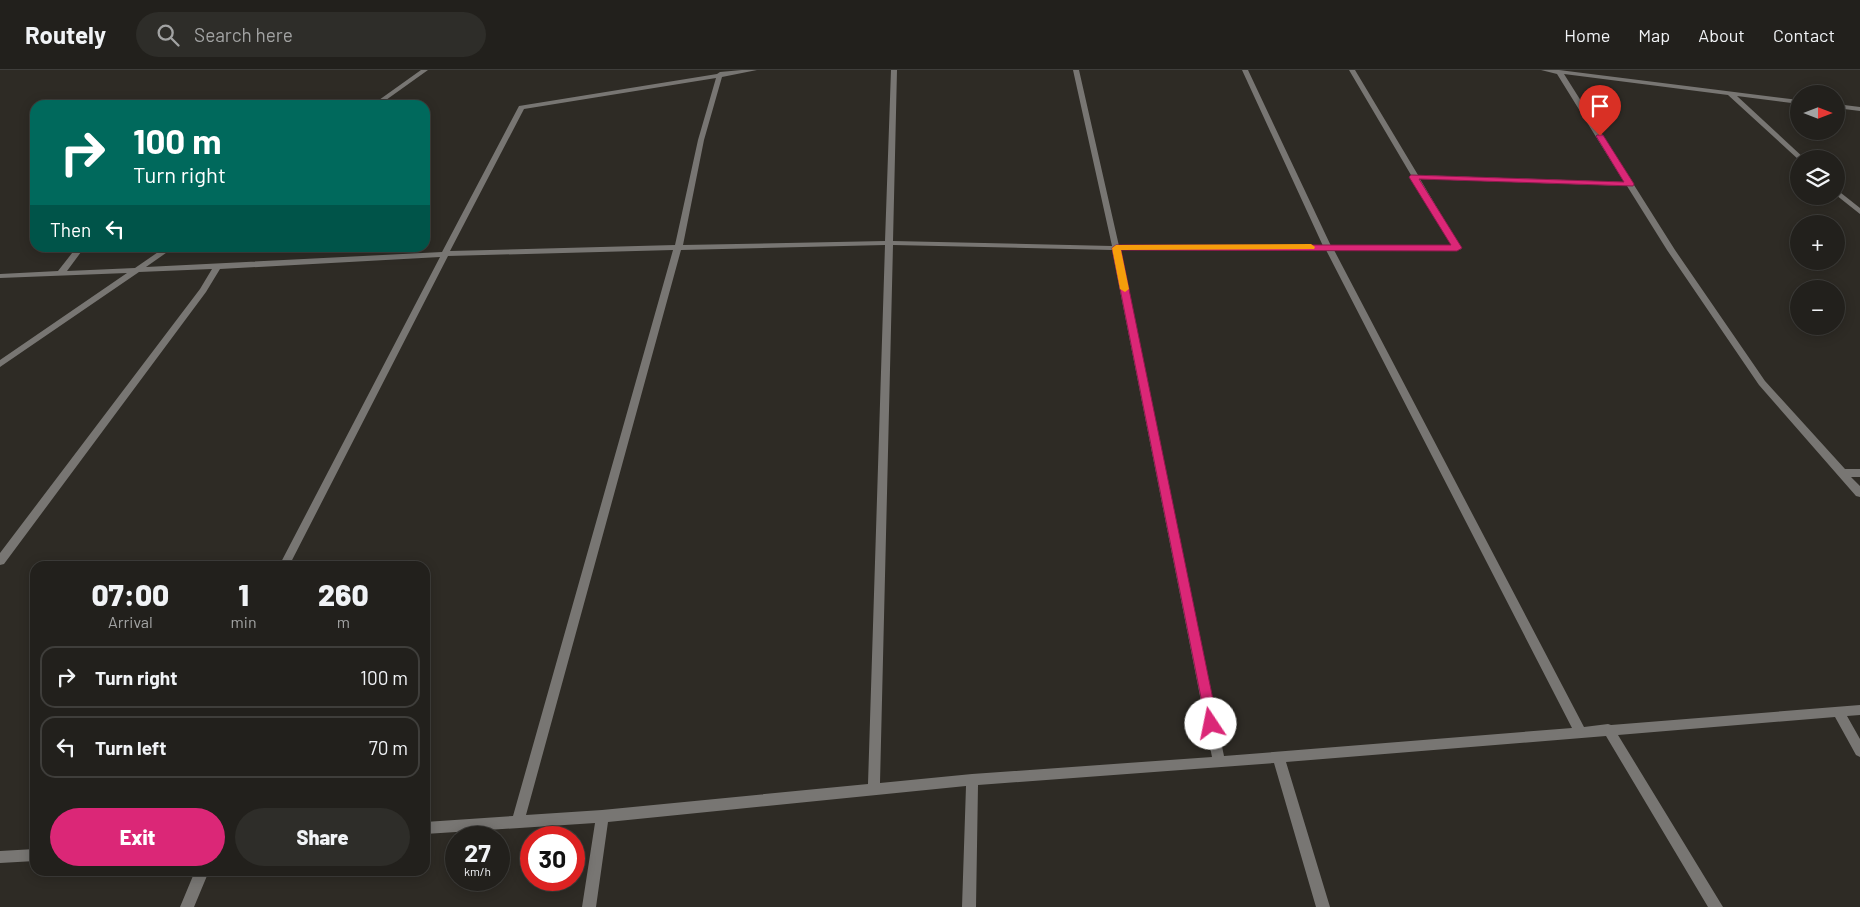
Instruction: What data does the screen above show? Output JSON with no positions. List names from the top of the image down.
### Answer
{
  "north": "right",
  "page": {
    "header": "Routely",
    "search": "Search here",
    "nav": [
      "Home",
      "Map",
      "About",
      "Contact"
    ],
    "map_buttons": ["+", "−"],
    "turn": ["100 m", "Turn right"],
    "then": "Then",
    "eta": [
      "07:00",
      "Arrival",
      "1",
      "min",
      "260",
      "m"
    ],
    "list": [
      {
        "name": "Turn right",
        "value": "100 m"
      },
      {
        "name": "Turn left",
        "value": "70 m"
      }
    ],
    "buttons": ["Exit", "Share"],
    "speed": "27 km/h",
    "limit": "30"
  }
}
